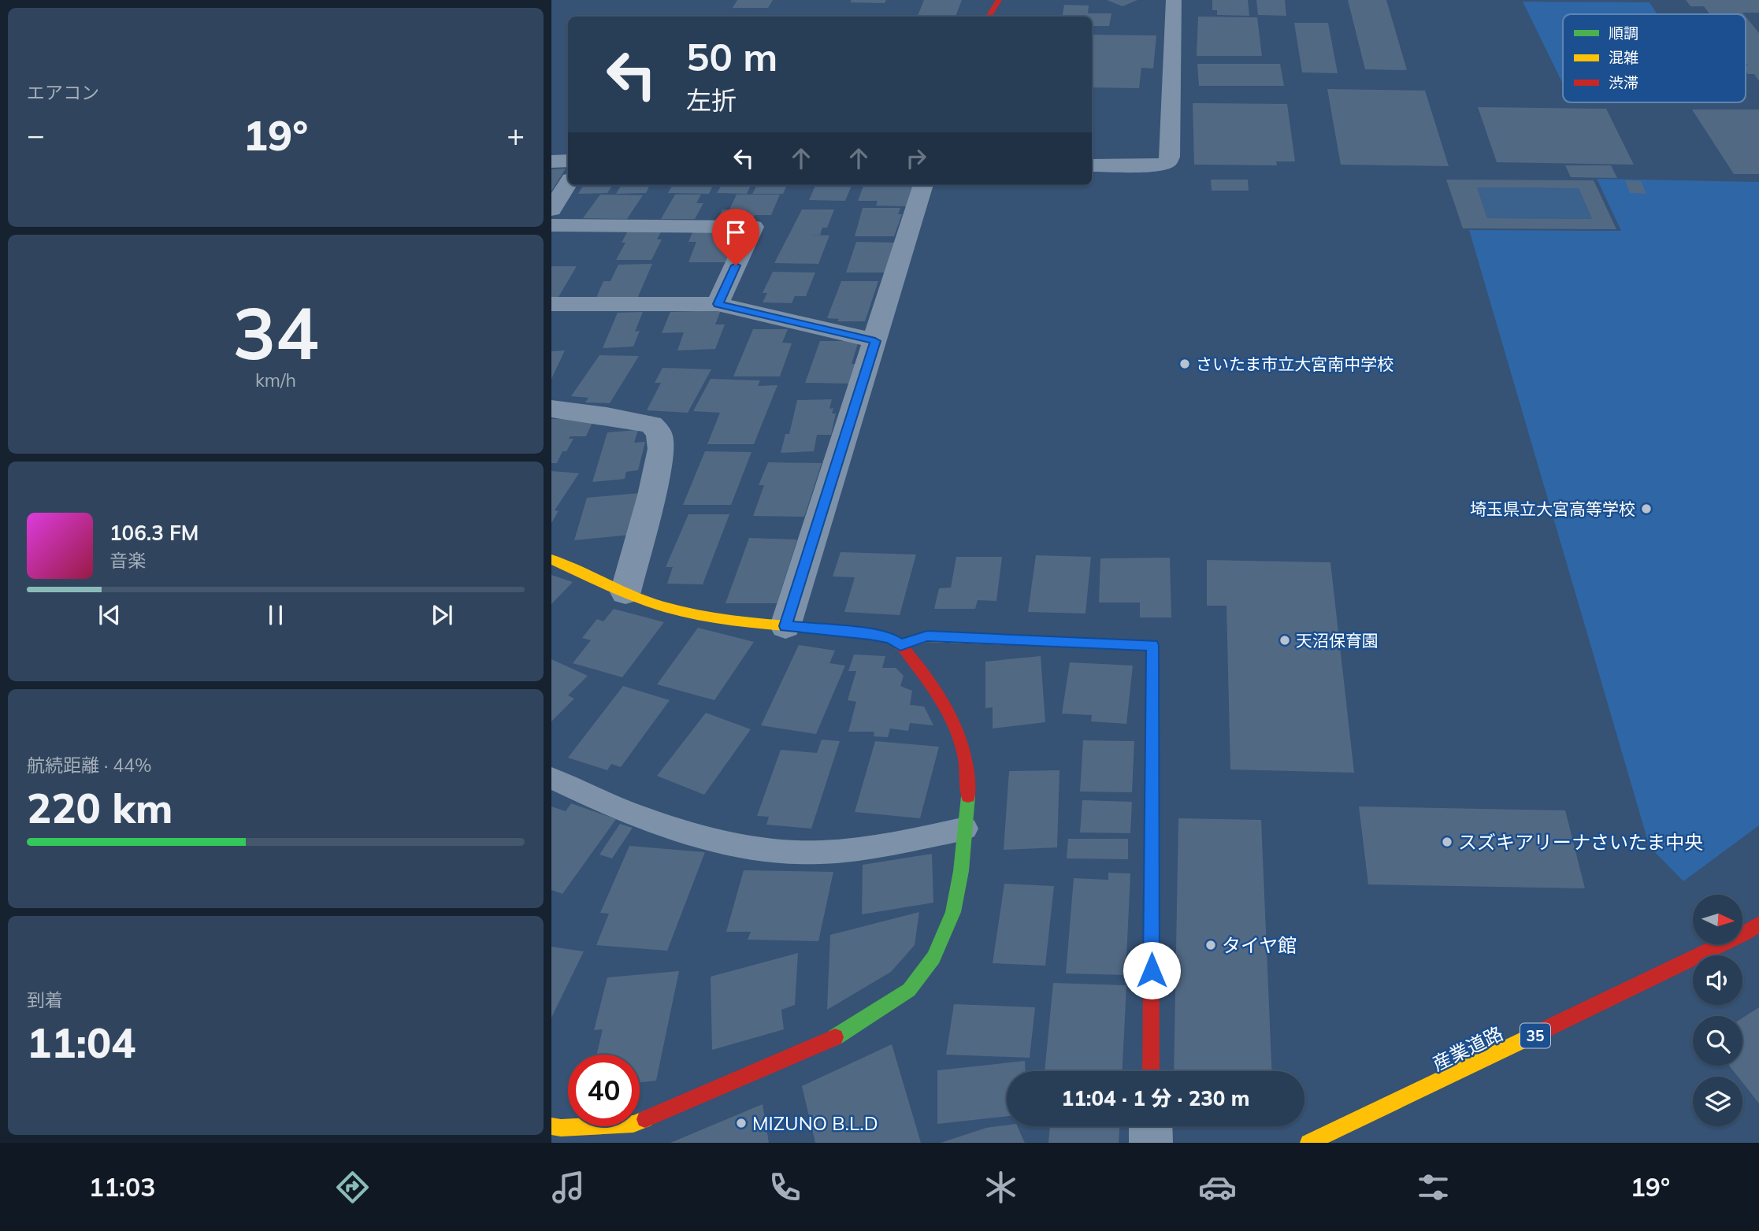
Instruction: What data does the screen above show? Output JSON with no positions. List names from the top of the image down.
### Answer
{
  "streets": {
    "street": ["35", "産業道路"]
  },
  "places": [
    "さいたま市立大宮南中学校",
    "埼玉県立大宮高等学校",
    "天沼保育園",
    "スズキアリーナさいたま中央",
    "タイヤ館",
    "MIZUNO B.L.D"
  ],
  "legend": ["順調", "混雑", "渋滞"],
  "north": "right",
  "page": {
    "tile": [
      "エアコン",
      ["34", "km/h"],
      ["航続距離 · 44%", "220 km"],
      ["到着", "11:04"]
    ],
    "turn": ["50 m", "左折"],
    "heat": ["−", "19°", "+"],
    "song": ["106.3 FM", "音楽"],
    "limit": "40",
    "trip": "11:04 · 1 分 · 230 m",
    "tabs": ["11:03", "19°"]
  }
}
